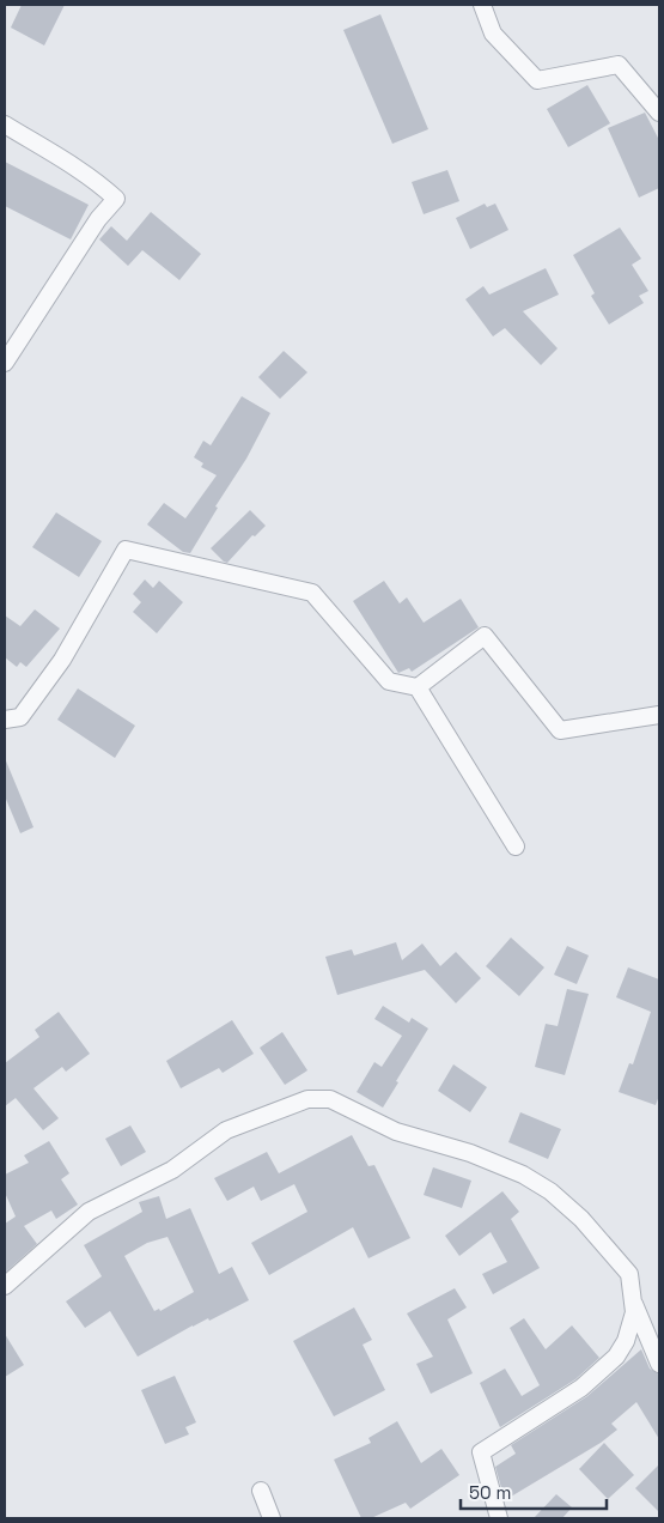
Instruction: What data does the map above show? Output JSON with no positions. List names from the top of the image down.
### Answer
{
  "scale_bar": "50 m"
}
